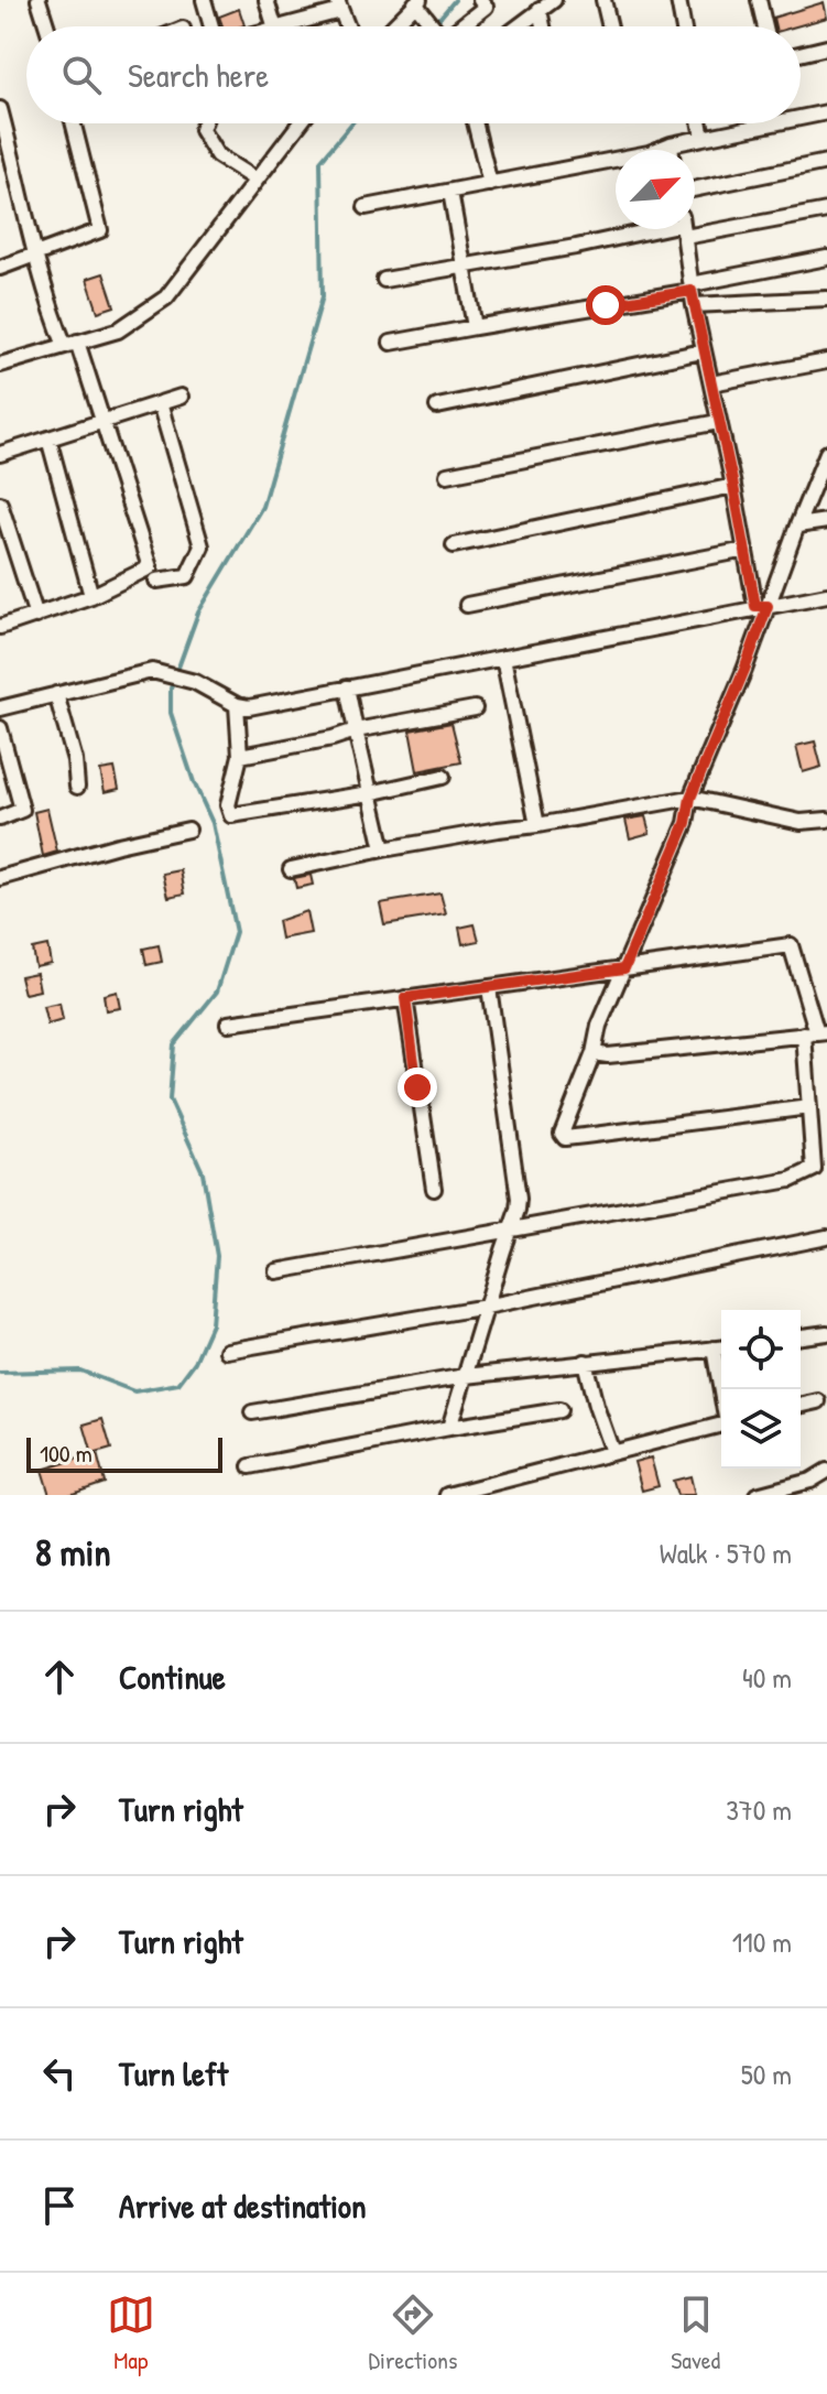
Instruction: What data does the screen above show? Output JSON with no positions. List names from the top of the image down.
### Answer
{
  "scale_bar": "100 m",
  "north": "top right",
  "page": {
    "search": "Search here",
    "scale": "100 m",
    "heading": ["8 min", "Walk · 570 m"],
    "list": [
      ["Continue", "40 m"],
      ["Turn right", "370 m"],
      ["Turn right", "110 m"],
      ["Turn left", "50 m"],
      "Arrive at destination"
    ],
    "nav": ["Map", "Directions", "Saved"]
  }
}
